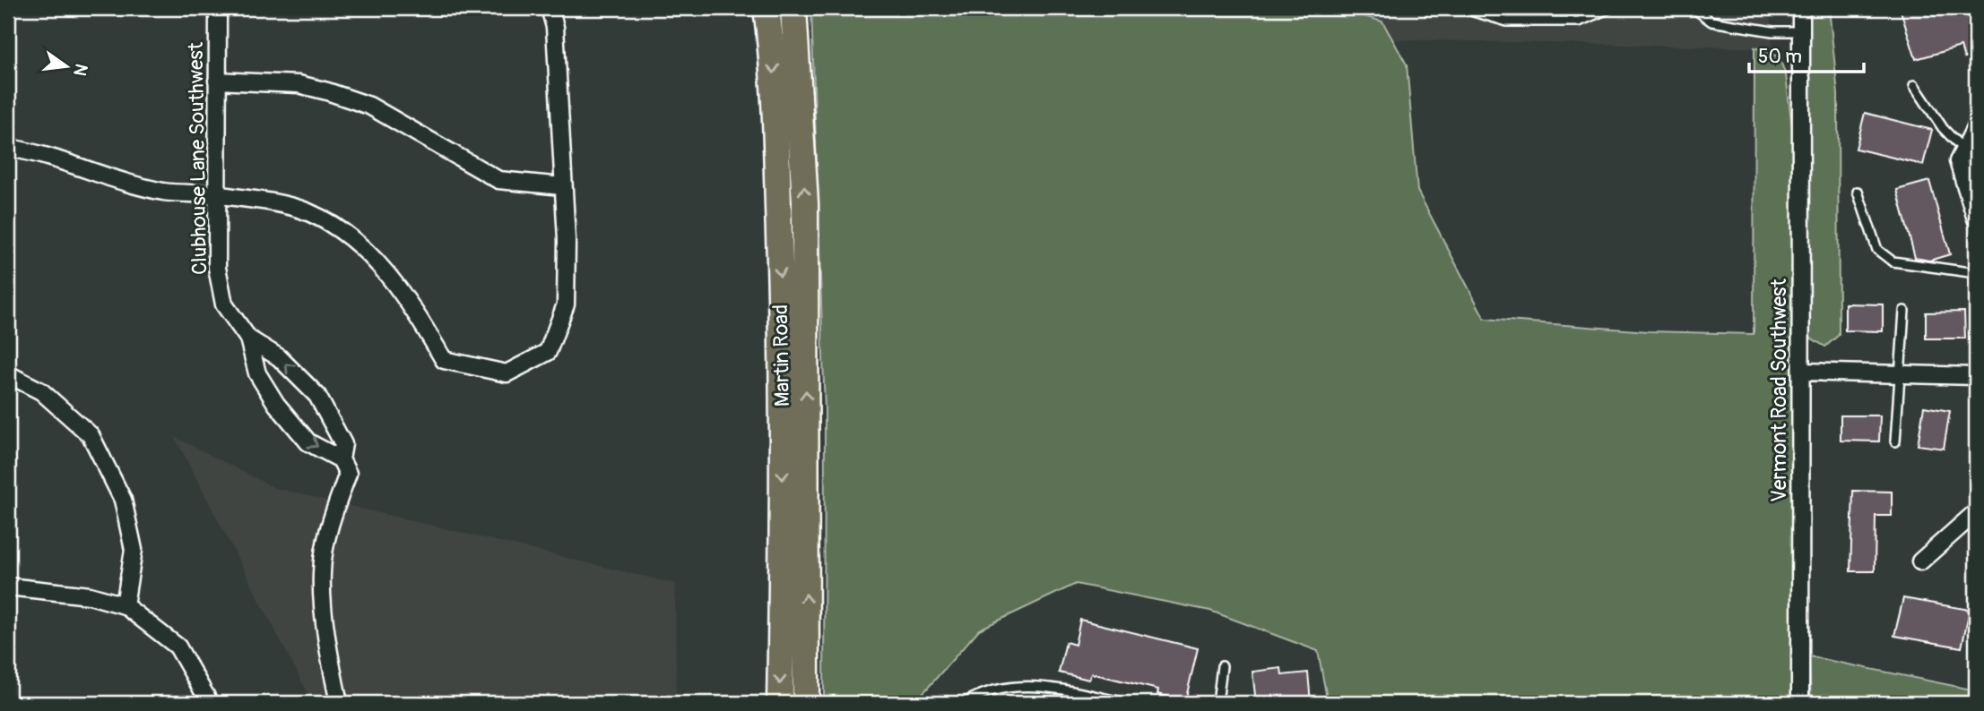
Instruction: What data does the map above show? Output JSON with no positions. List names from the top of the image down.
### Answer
{
  "streets": {
    "main road": ["Martin Road"],
    "street": ["Clubhouse Lane Southwest", "Vermont Road Southwest"]
  },
  "scale_bar": "50 m",
  "north": "right"
}
